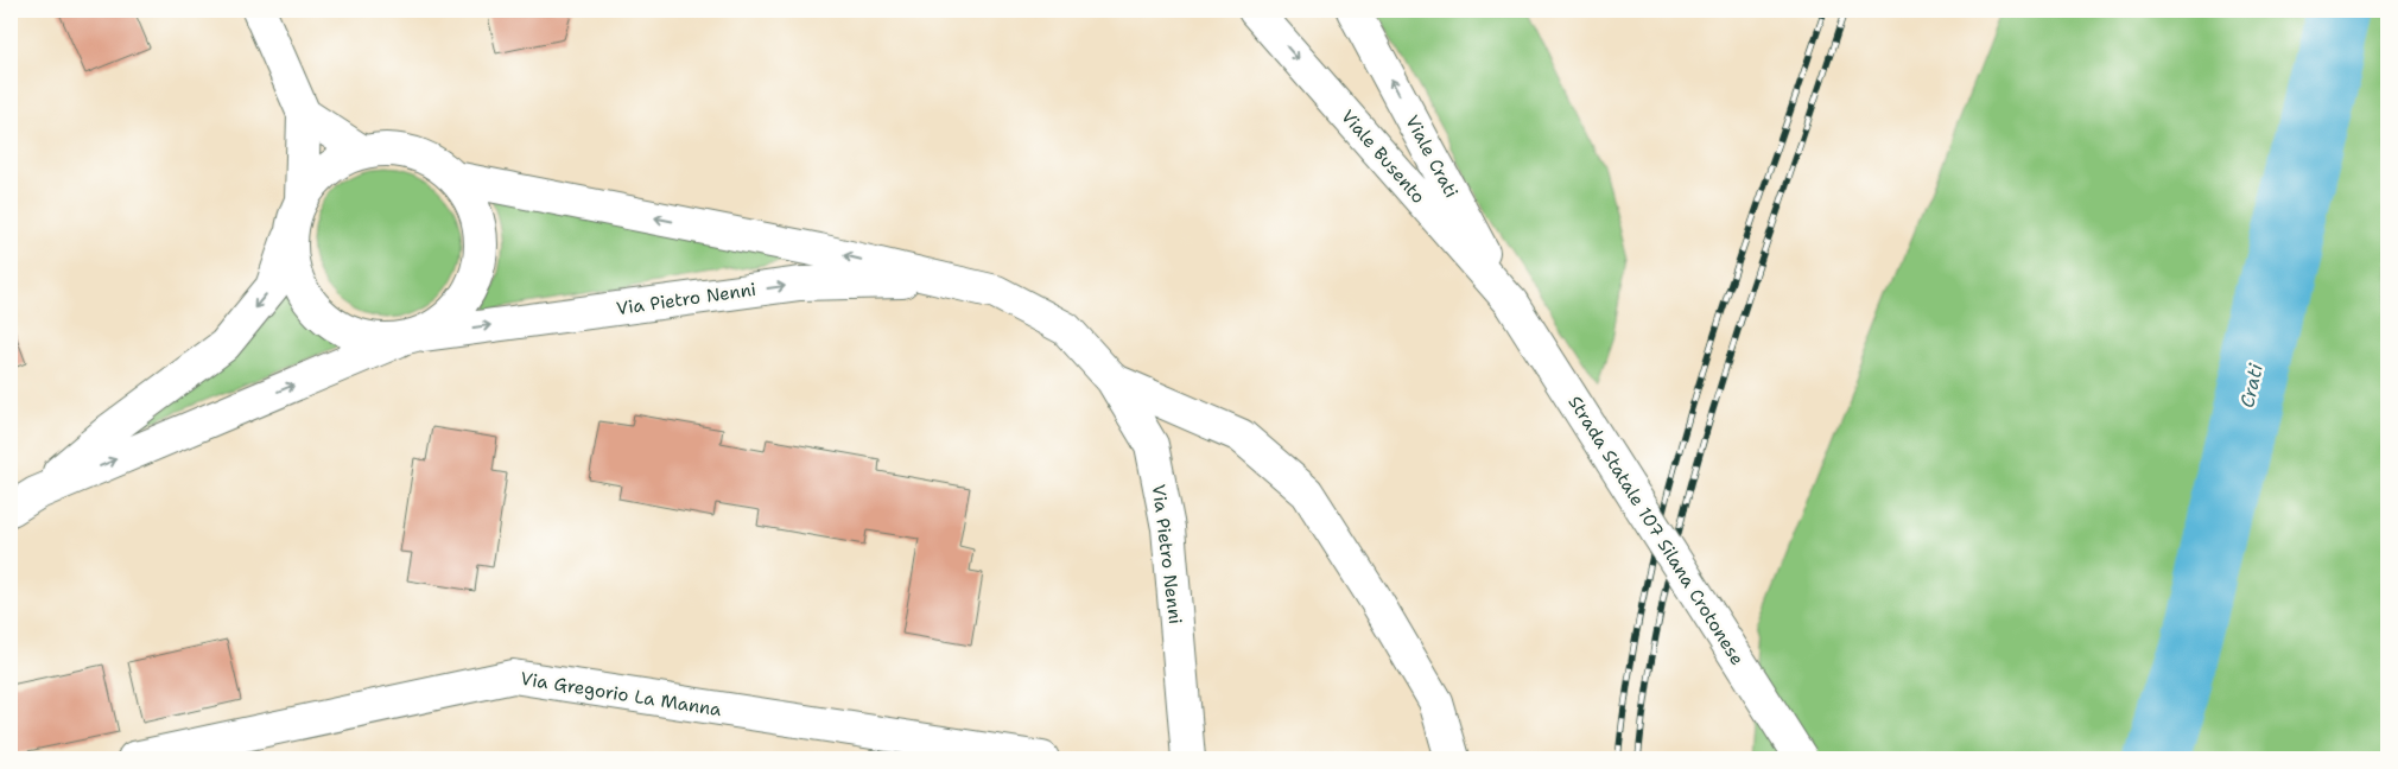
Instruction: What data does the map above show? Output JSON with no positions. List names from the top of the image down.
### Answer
{
  "streets": {
    "street": [
      "Viale Busento",
      "Viale Crati",
      "Via Pietro Nenni",
      "Strada Statale 107 Silana Crotonese",
      "Via Gregorio La Manna"
    ]
  },
  "crossings": [
    ["Viale Busento", "Viale Crati"],
    ["Viale Busento", "Strada Statale 107 Silana Crotonese"],
    ["Viale Crati", "Strada Statale 107 Silana Crotonese"]
  ],
  "one_way": ["Viale Busento", "Viale Crati"],
  "water": ["Crati"]
}
